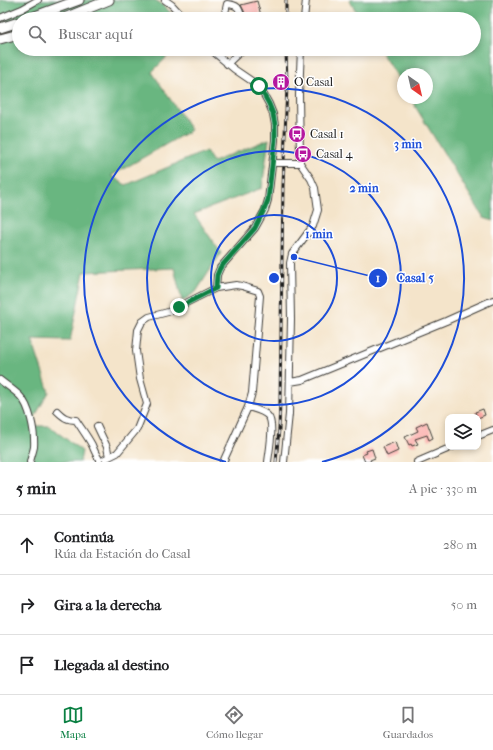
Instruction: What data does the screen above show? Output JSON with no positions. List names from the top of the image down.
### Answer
{
  "places": {
    "building": ["O Casal"],
    "bus stop": ["Casal 1", "Casal 4"],
    "other": ["Casal 5"]
  },
  "north": "bottom right",
  "page": {
    "search": "Buscar aquí",
    "heading": ["5 min", "A pie · 330 m"],
    "list": [
      ["Continúa", "Rúa da Estación do Casal", "280 m"],
      ["Gira a la derecha", "50 m"],
      "Llegada al destino"
    ],
    "nav": ["Mapa", "Cómo llegar", "Guardados"]
  },
  "rings": ["3 min", "2 min", "1 min"]
}
